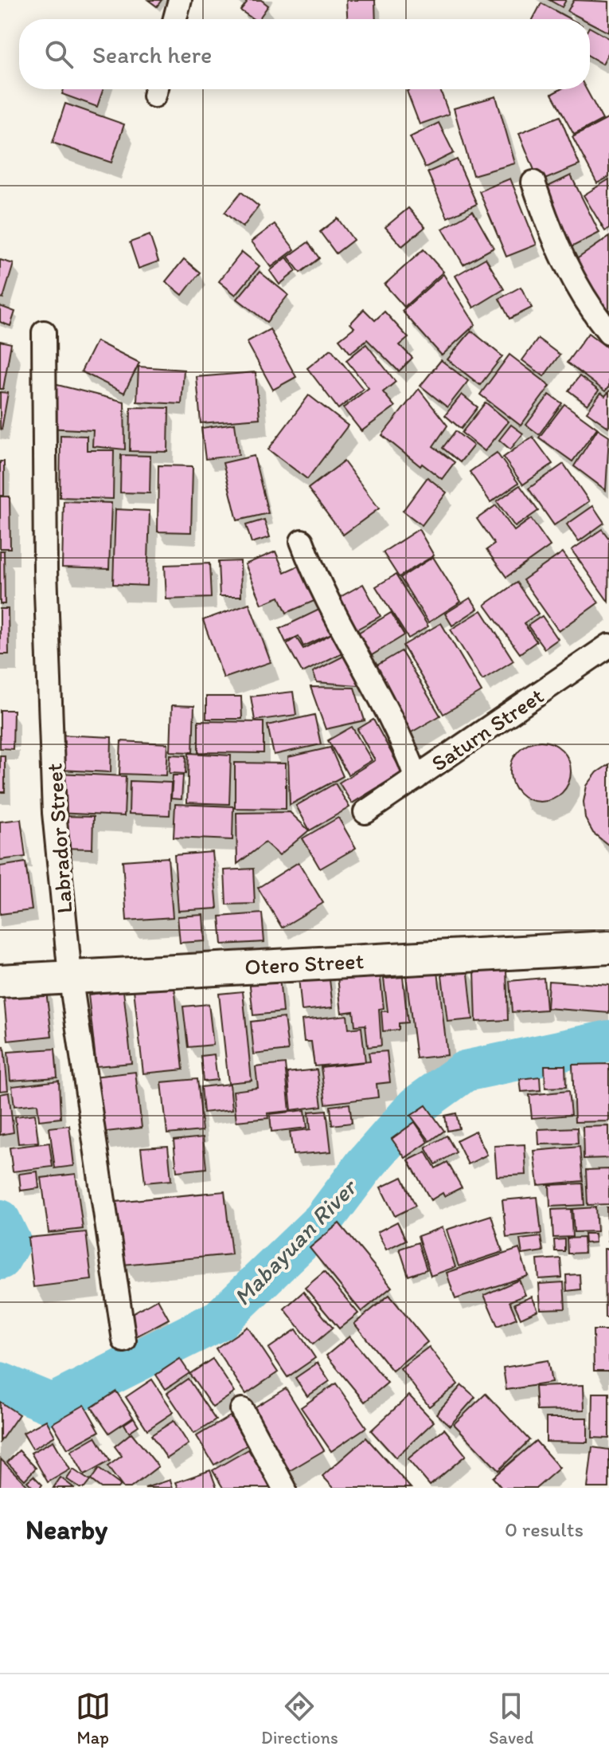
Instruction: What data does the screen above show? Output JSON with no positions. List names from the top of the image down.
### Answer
{
  "streets": {
    "main road": ["Otero Street"],
    "street": ["Saturn Street", "Labrador Street"]
  },
  "crossings": [
    ["Labrador Street", "Otero Street"]
  ],
  "water": ["Mabayuan River"],
  "page": {
    "search": "Search here",
    "heading": ["Nearby", "0 results"],
    "nav": ["Map", "Directions", "Saved"]
  }
}
